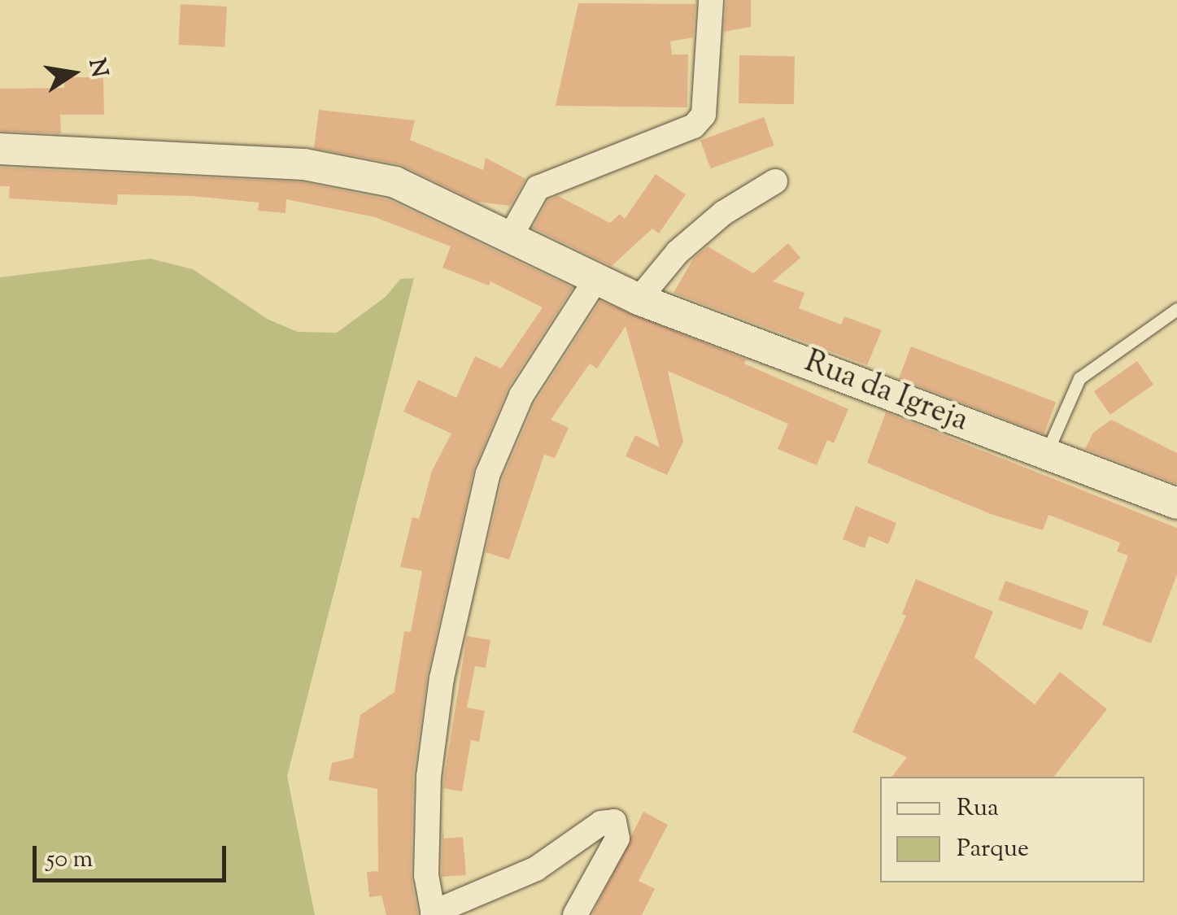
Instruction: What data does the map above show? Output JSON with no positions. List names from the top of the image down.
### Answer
{
  "streets": {
    "street": ["Rua da Igreja"]
  },
  "legend": ["Rua", "Parque"],
  "scale_bar": "50 m",
  "north": "right"
}
